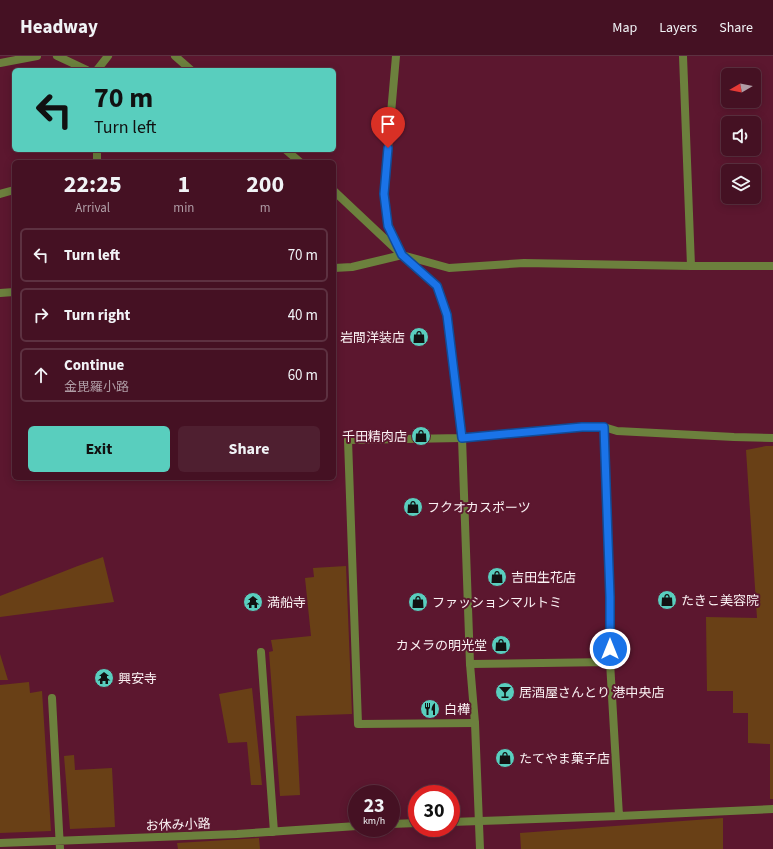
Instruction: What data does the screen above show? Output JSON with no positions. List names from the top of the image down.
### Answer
{
  "streets": {
    "street": ["お休み小路"]
  },
  "places": {
    "shop": [
      "岩間洋装店",
      "千田精肉店",
      "フクオカスポーツ",
      "吉田生花店",
      "たきこ美容院",
      "ファッションマルトミ",
      "カメラの明光堂",
      "たてやま菓子店"
    ],
    "temple": ["満船寺", "興安寺"],
    "bar": ["居酒屋さんとり 港中央店"],
    "restaurant": ["白樺"]
  },
  "north": "left",
  "page": {
    "header": "Headway",
    "nav": ["Map", "Layers", "Share"],
    "turn": ["70 m", "Turn left"],
    "eta": [
      "22:25",
      "Arrival",
      "1",
      "min",
      "200",
      "m"
    ],
    "list": [
      {
        "name": "Turn left",
        "value": "70 m"
      },
      {
        "name": "Turn right",
        "value": "40 m"
      },
      {
        "name": "Continue",
        "note": "金毘羅小路",
        "value": "60 m"
      }
    ],
    "buttons": ["Exit", "Share"],
    "speed": "23 km/h",
    "limit": "30"
  }
}
